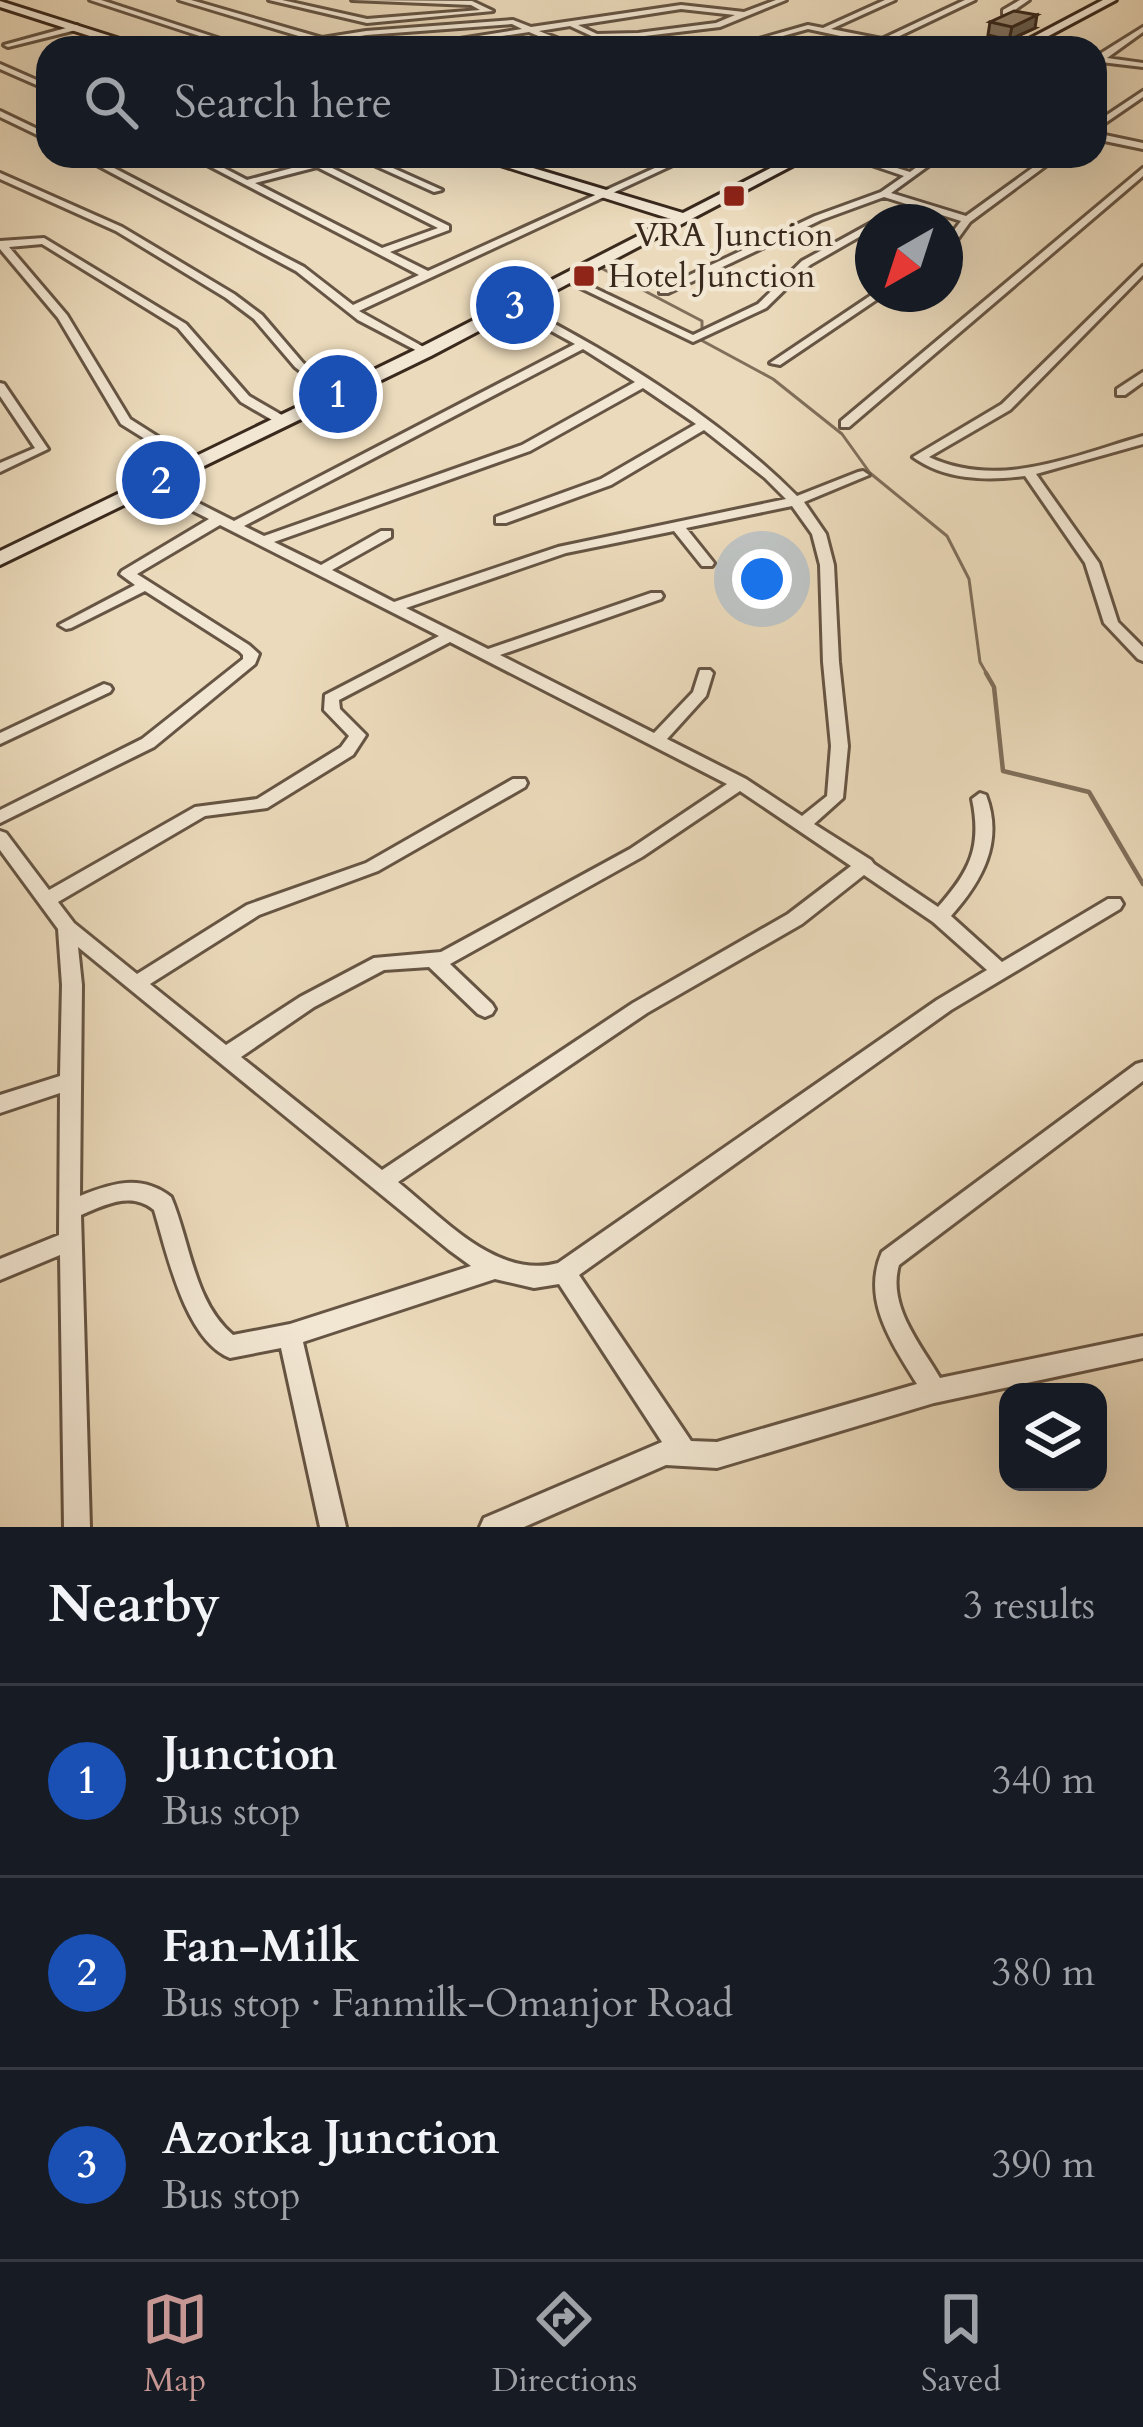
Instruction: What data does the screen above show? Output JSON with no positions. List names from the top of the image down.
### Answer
{
  "places": {
    "transit": ["VRA Junction", "Hotel Junction"]
  },
  "north": "bottom left",
  "page": {
    "search": "Search here",
    "pins": ["3", "1", "2"],
    "heading": ["Nearby", "3 results"],
    "list": [
      {
        "mark": "1",
        "name": "Junction",
        "note": "Bus stop",
        "value": "340 m"
      },
      {
        "mark": "2",
        "name": "Fan-Milk",
        "note": "Bus stop · Fanmilk-Omanjor Road",
        "value": "380 m"
      },
      {
        "mark": "3",
        "name": "Azorka Junction",
        "note": "Bus stop",
        "value": "390 m"
      }
    ],
    "nav": ["Map", "Directions", "Saved"]
  }
}
